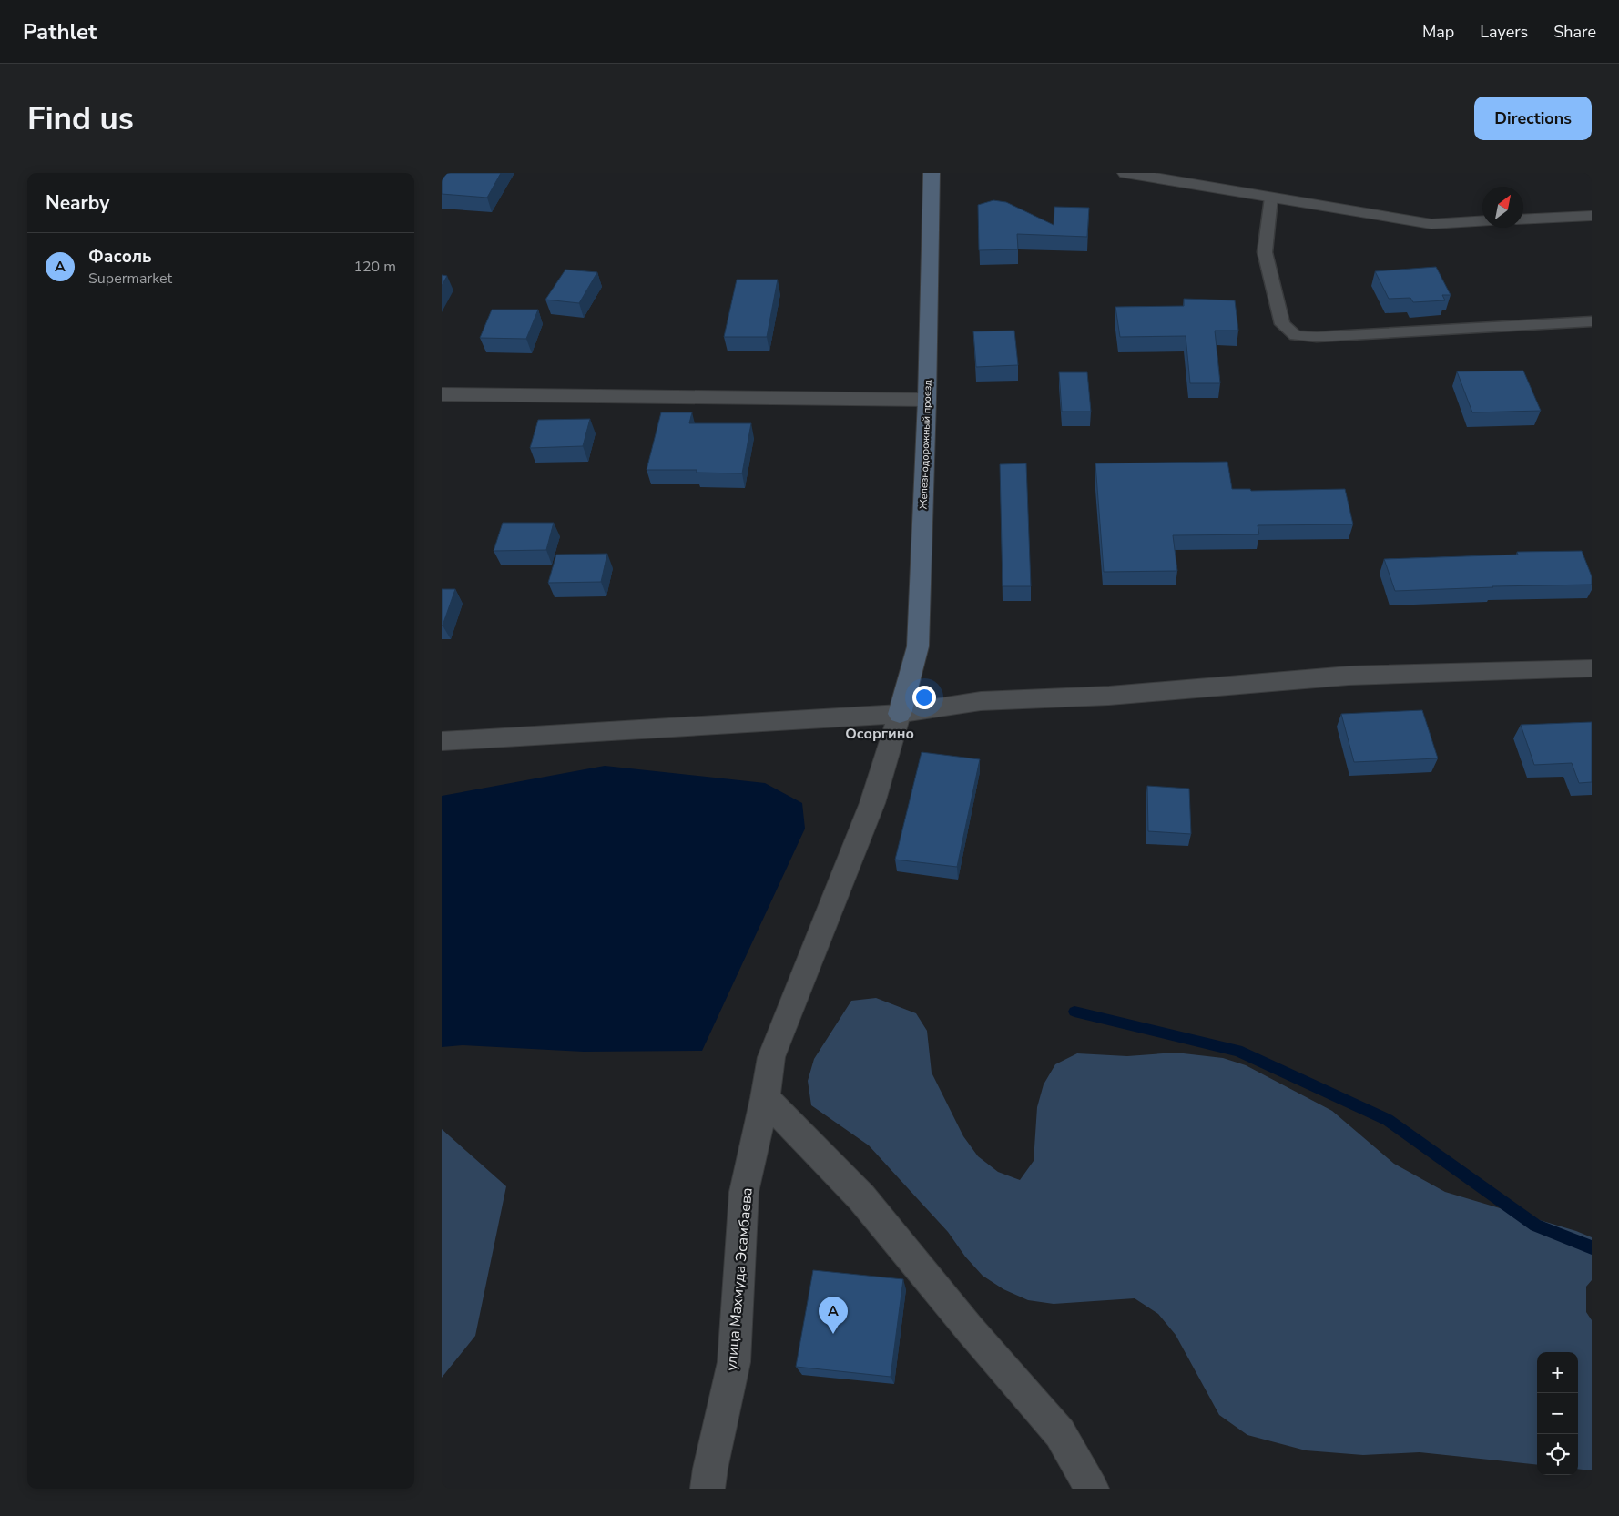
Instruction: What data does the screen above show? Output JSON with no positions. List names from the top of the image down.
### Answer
{
  "streets": {
    "street": ["Железнодорожный проезд", "улица Махмуда Эсамбаева"]
  },
  "crossings": [
    ["Железнодорожный проезд", "улица Махмуда Эсамбаева"]
  ],
  "districts": ["Осоргино"],
  "north": "top right",
  "page": {
    "header": "Pathlet",
    "nav": ["Map", "Layers", "Share"],
    "buttons": "Directions",
    "title": "Find us",
    "heading": "Nearby",
    "list": [
      {
        "mark": "A",
        "name": "Фасоль",
        "note": "Supermarket",
        "value": "120 m"
      }
    ],
    "pins": "A",
    "map_buttons": ["+", "−"]
  }
}
